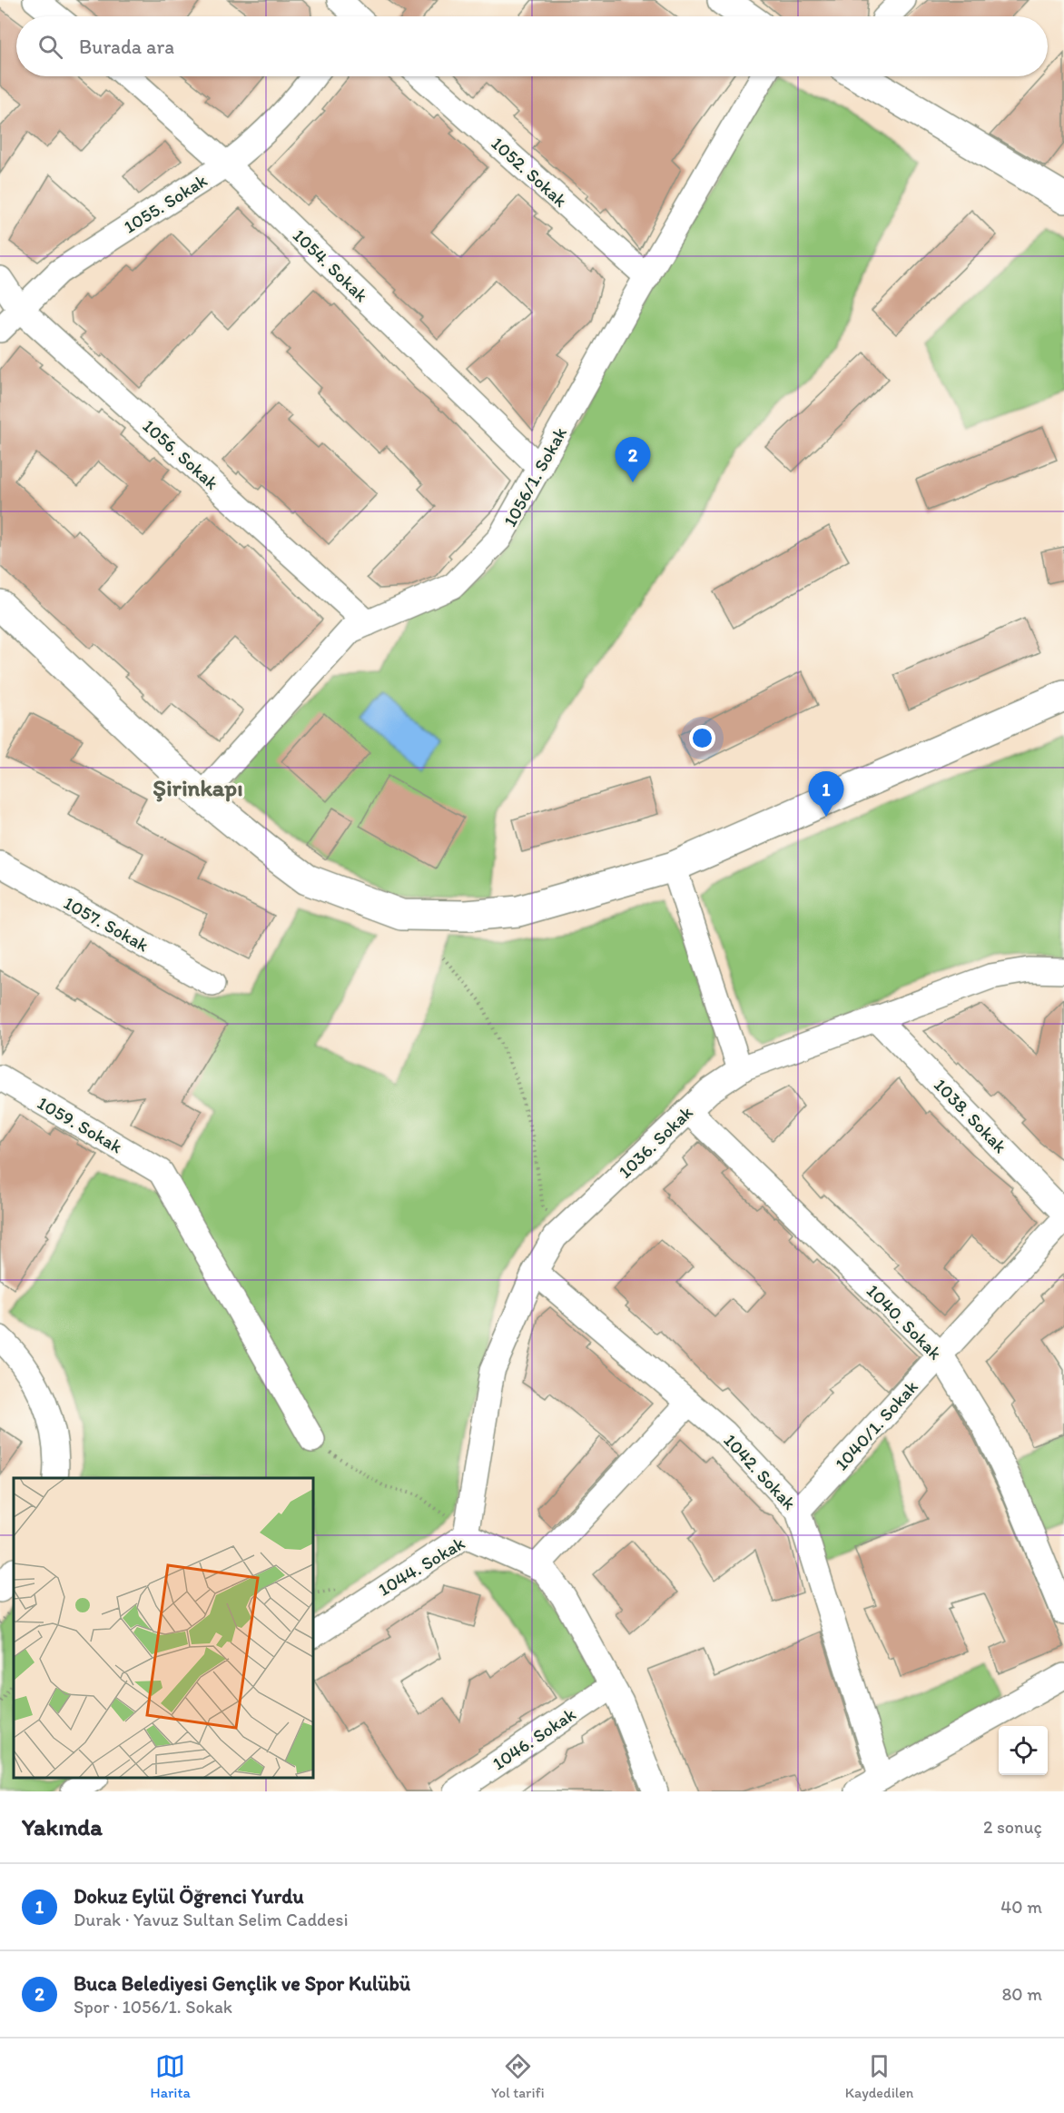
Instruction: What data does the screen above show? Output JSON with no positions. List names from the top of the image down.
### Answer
{
  "streets": {
    "street": [
      "1052. Sokak",
      "1055. Sokak",
      "1054. Sokak",
      "1056. Sokak",
      "1056/1. Sokak",
      "1057. Sokak",
      "1038. Sokak",
      "1059. Sokak",
      "1036. Sokak",
      "1040. Sokak",
      "1040/1. Sokak",
      "1042. Sokak",
      "1044. Sokak",
      "1046. Sokak"
    ]
  },
  "crossings": [
    ["1052. Sokak", "1056/1. Sokak"],
    ["1055. Sokak", "1054. Sokak"],
    ["1055. Sokak", "1056. Sokak"],
    ["1054. Sokak", "1056/1. Sokak"],
    ["1056. Sokak", "1056/1. Sokak"],
    ["1038. Sokak", "1036. Sokak"],
    ["1036. Sokak", "1040. Sokak"],
    ["1036. Sokak", "1042. Sokak"],
    ["1036. Sokak", "1044. Sokak"],
    ["1040. Sokak", "1040/1. Sokak"],
    ["1040/1. Sokak", "1042. Sokak"],
    ["1044. Sokak", "1046. Sokak"]
  ],
  "districts": ["Şirinkapı"],
  "page": {
    "search": "Burada ara",
    "pins": ["2", "1"],
    "heading": ["Yakında", "2 sonuç"],
    "list": [
      {
        "mark": "1",
        "name": "Dokuz Eylül Öğrenci Yurdu",
        "note": "Durak · Yavuz Sultan Selim Caddesi",
        "value": "40 m"
      },
      {
        "mark": "2",
        "name": "Buca Belediyesi Gençlik ve Spor Kulübü",
        "note": "Spor · 1056/1. Sokak",
        "value": "80 m"
      }
    ],
    "nav": ["Harita", "Yol tarifi", "Kaydedilen"]
  }
}
